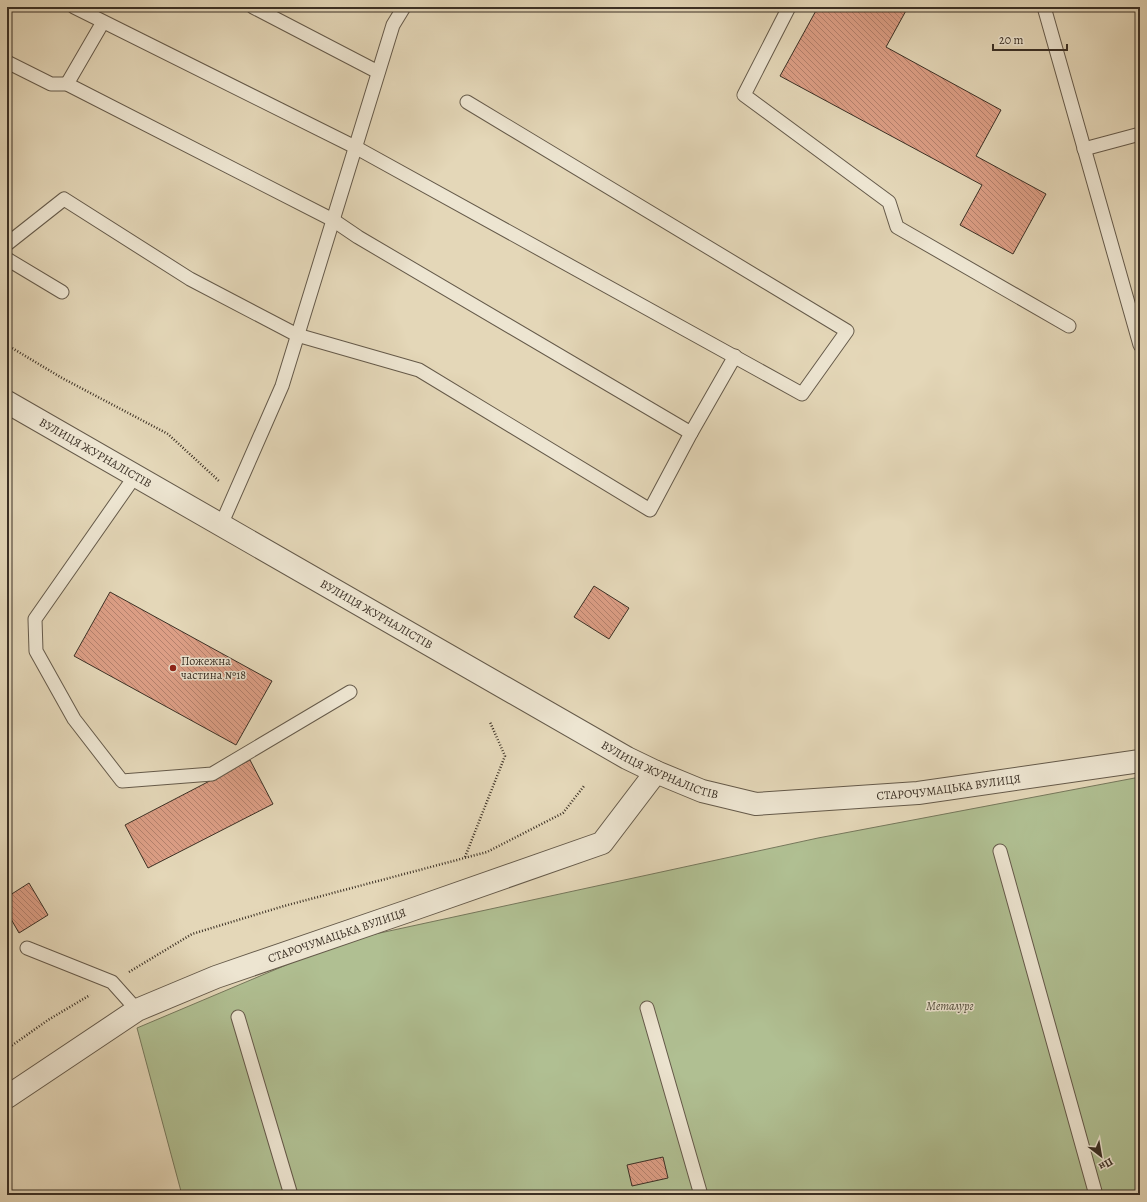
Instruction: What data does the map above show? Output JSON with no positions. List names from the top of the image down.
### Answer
{
  "streets": {
    "street": ["ВУЛИЦЯ ЖУРНАЛІСТІВ", "СТАРОЧУМАЦЬКА ВУЛИЦЯ"]
  },
  "crossings": [
    ["ВУЛИЦЯ ЖУРНАЛІСТІВ", "СТАРОЧУМАЦЬКА ВУЛИЦЯ"]
  ],
  "parks": ["Металург"],
  "places": ["Пожежна частина №18"],
  "scale_bar": "20 m",
  "north": "bottom right"
}
